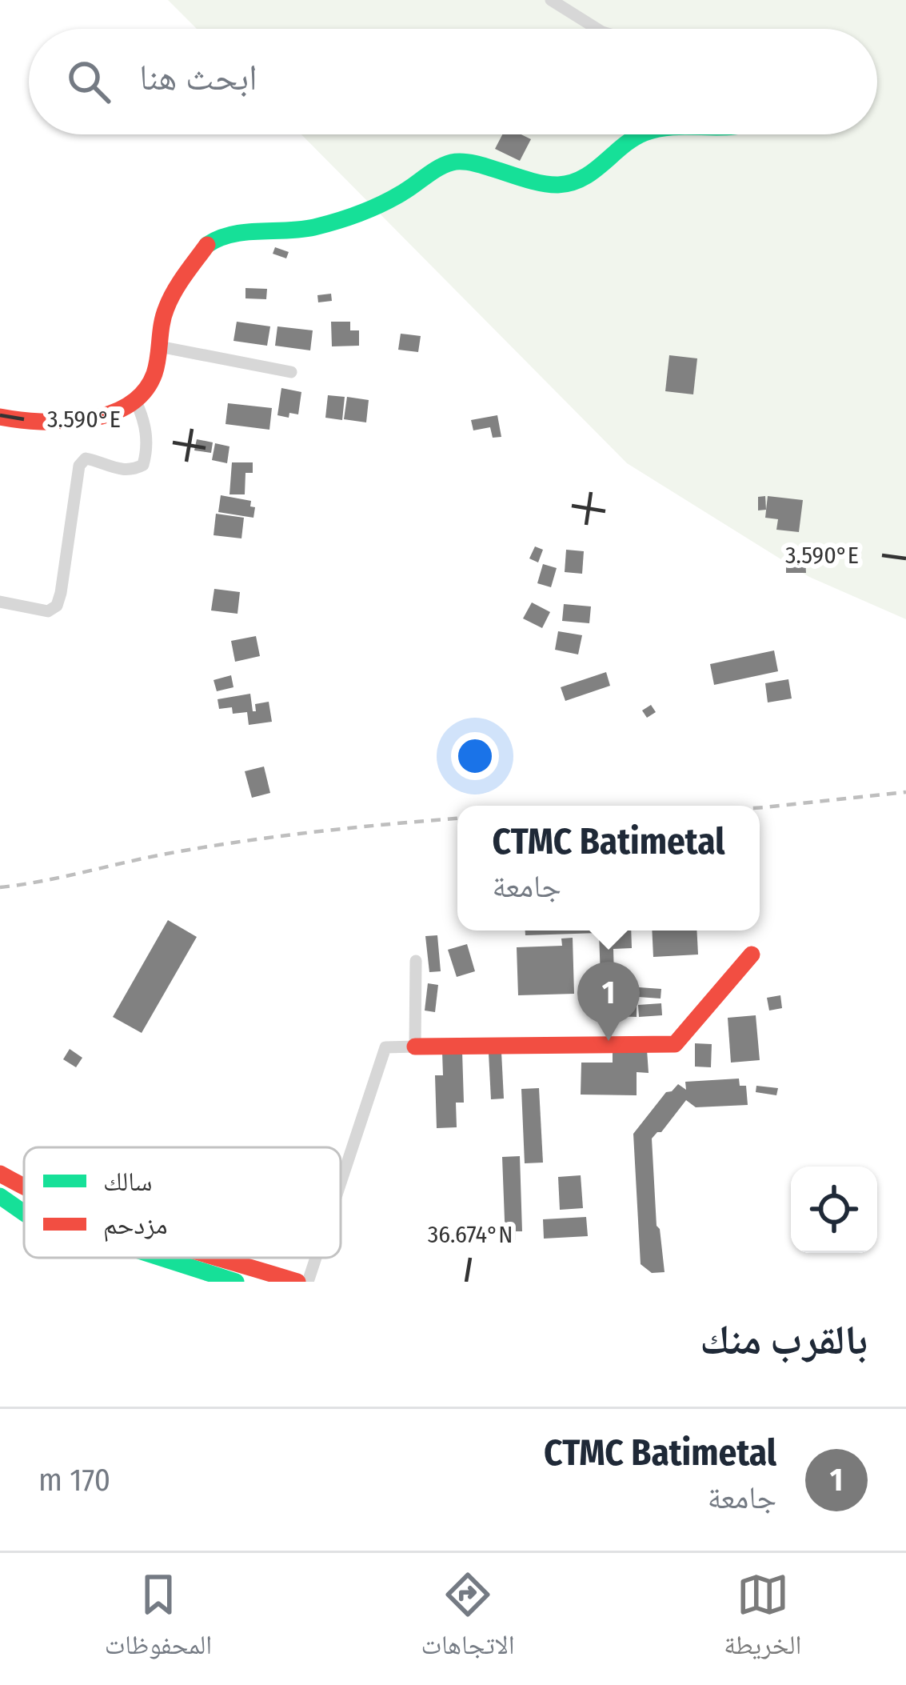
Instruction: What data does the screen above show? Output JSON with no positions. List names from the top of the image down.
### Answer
{
  "legend": ["سالك", "مزدحم"],
  "page": {
    "search": "ابحث هنا",
    "popup": ["CTMC Batimetal", "جامعة"],
    "pins": "1",
    "heading": "بالقرب منك",
    "list": [
      {
        "mark": "1",
        "name": "CTMC Batimetal",
        "note": "جامعة",
        "value": "170 m"
      }
    ],
    "nav": ["الخريطة", "الاتجاهات", "المحفوظات"]
  },
  "coordinates": ["3.590°E", "36.674°N"]
}
